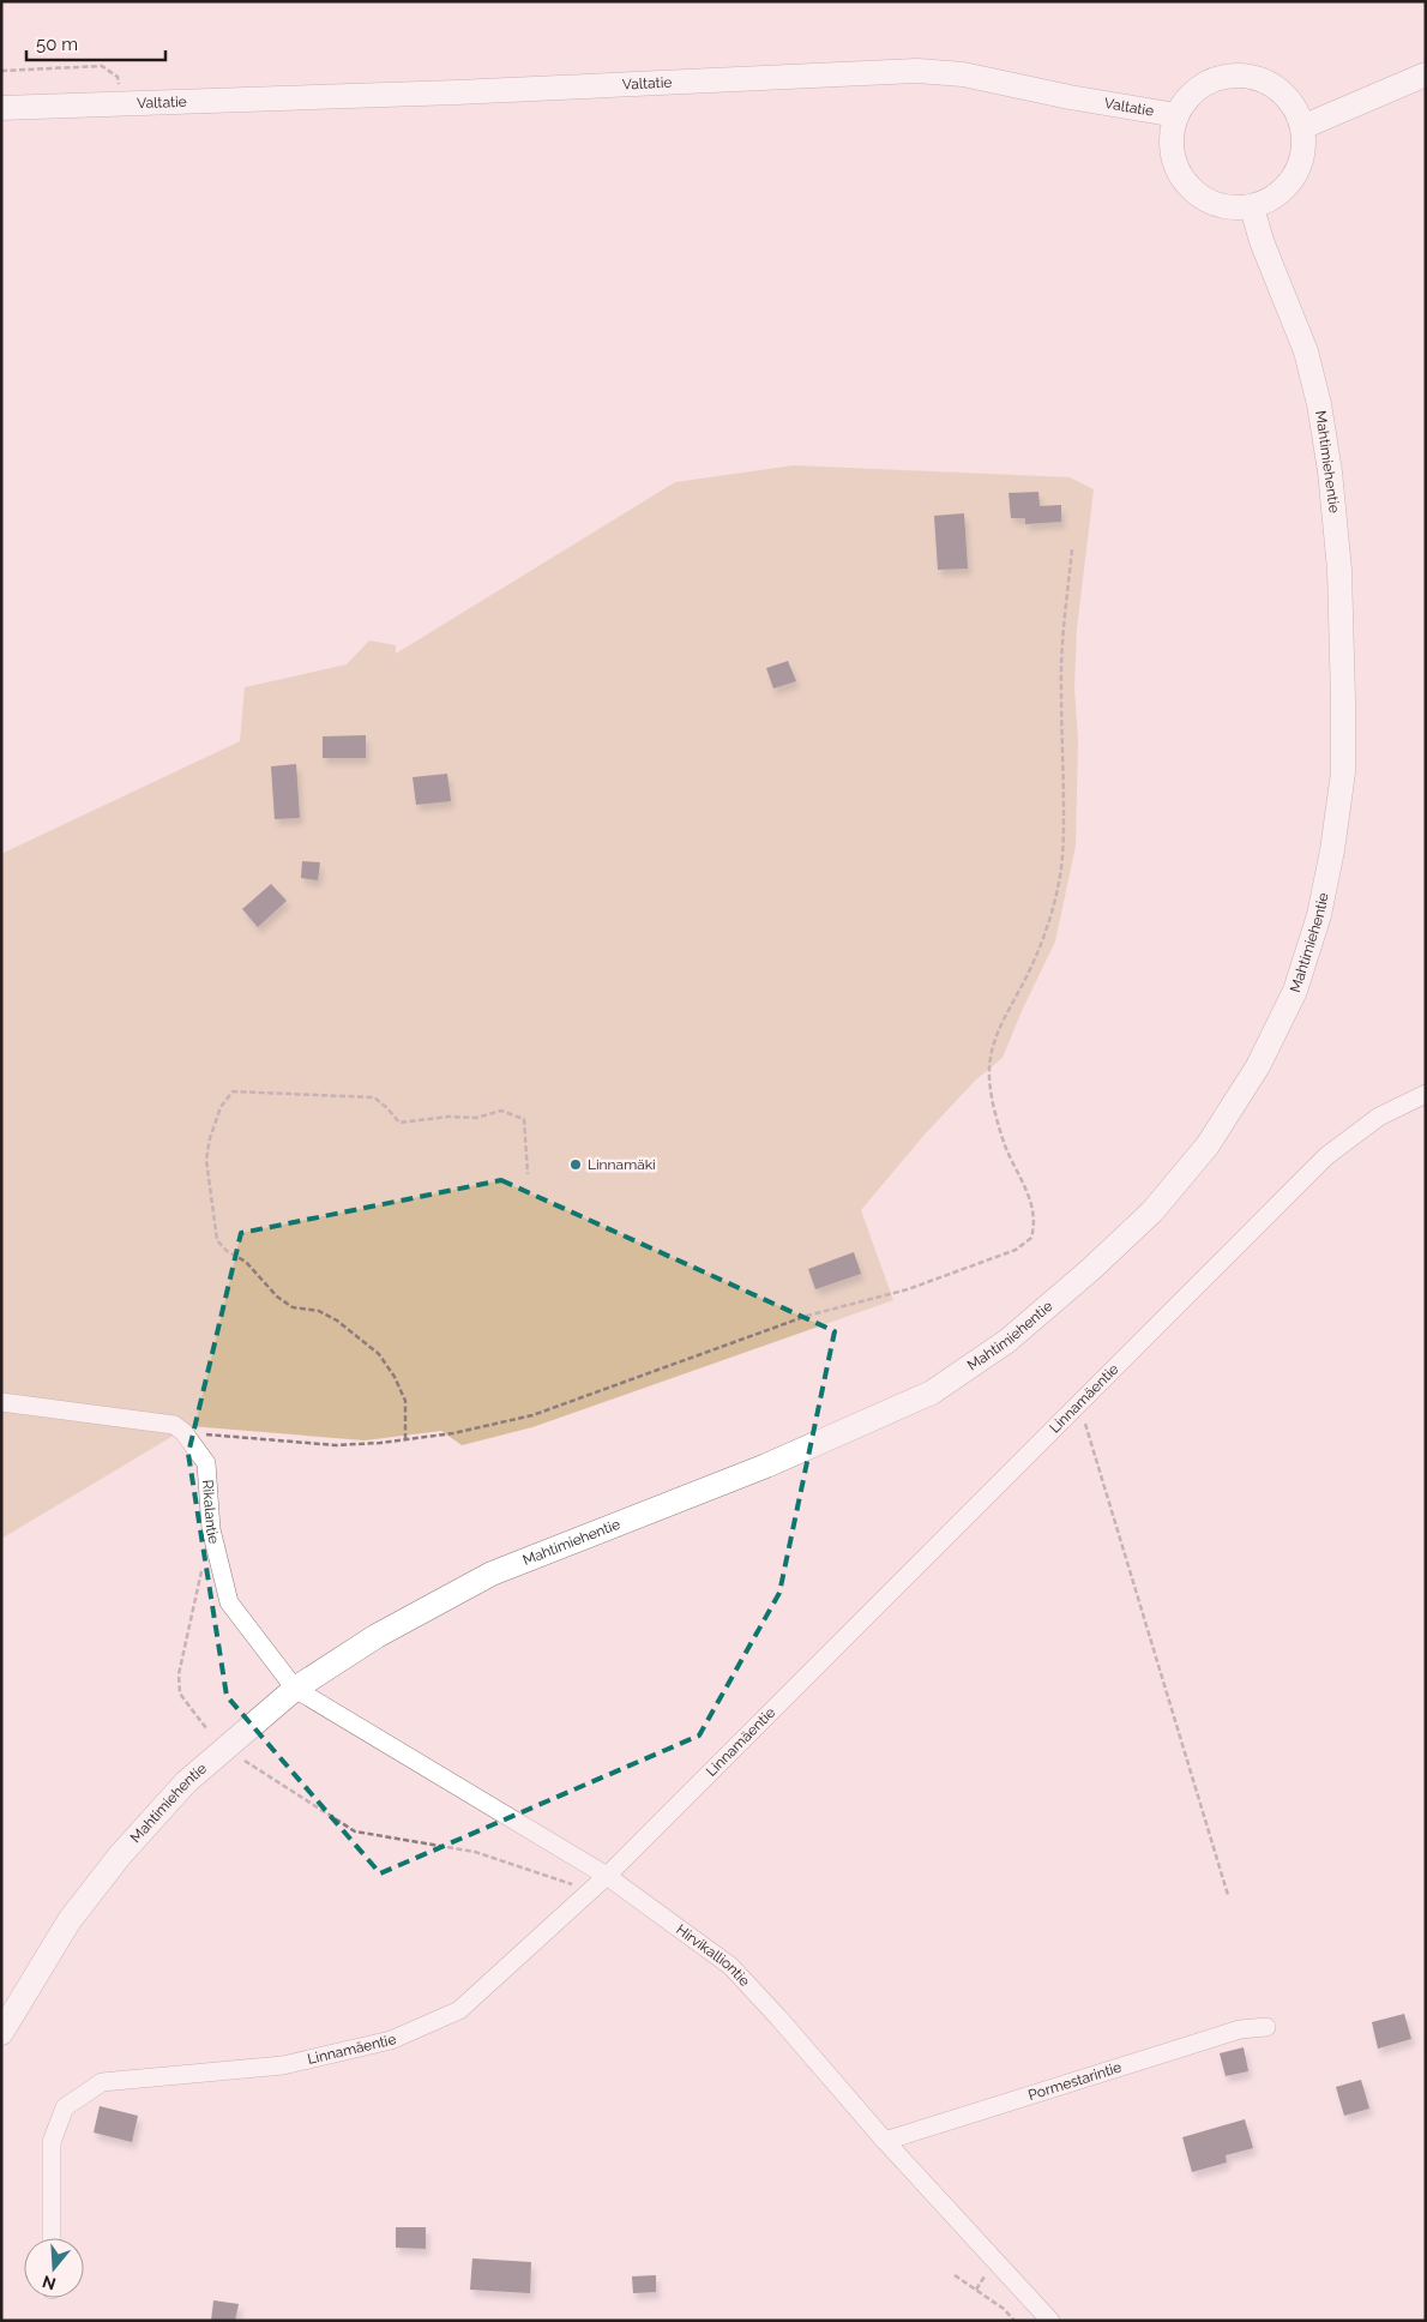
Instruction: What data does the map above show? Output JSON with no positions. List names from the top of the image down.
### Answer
{
  "streets": {
    "main road": ["Valtatie", "Mahtimiehentie"],
    "street": [
      "Linnamäentie",
      "Rikalantie",
      "Hirvikalliontie",
      "Pormestarintie"
    ]
  },
  "crossings": [
    ["Valtatie", "Mahtimiehentie"],
    ["Mahtimiehentie", "Rikalantie"],
    ["Mahtimiehentie", "Hirvikalliontie"],
    ["Linnamäentie", "Hirvikalliontie"],
    ["Rikalantie", "Hirvikalliontie"],
    ["Hirvikalliontie", "Pormestarintie"]
  ],
  "places": ["Linnamäki"],
  "scale_bar": "50 m",
  "north": "bottom"
}
